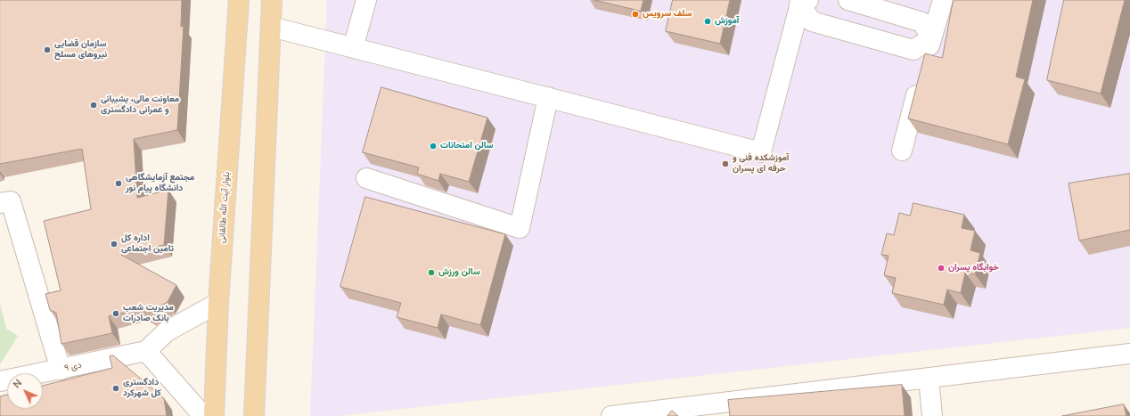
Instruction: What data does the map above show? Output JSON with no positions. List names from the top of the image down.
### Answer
{
  "streets": {
    "main road": ["بلوار آیت الله طالقانی"],
    "street": ["۹ دی"]
  },
  "places": [
    "سلف سرویس",
    "آموزش",
    "سازمان قضایی نیروهای مسلح",
    "معاونت مالی، پشیبانی و عمرانی دادگستری",
    "سالن امتحانات",
    "آموزشکده فنی و حرفه ای پسران",
    "مجتمع آزمایشگاهی دانشگاه پیام نور",
    "اداره کل تامین اجتماعی",
    "خوابگاه پسران",
    "سالن ورزش",
    "مدیریت شعب بانک صادرات",
    "دادگستری کل شهرکرد"
  ],
  "north": "top left"
}
